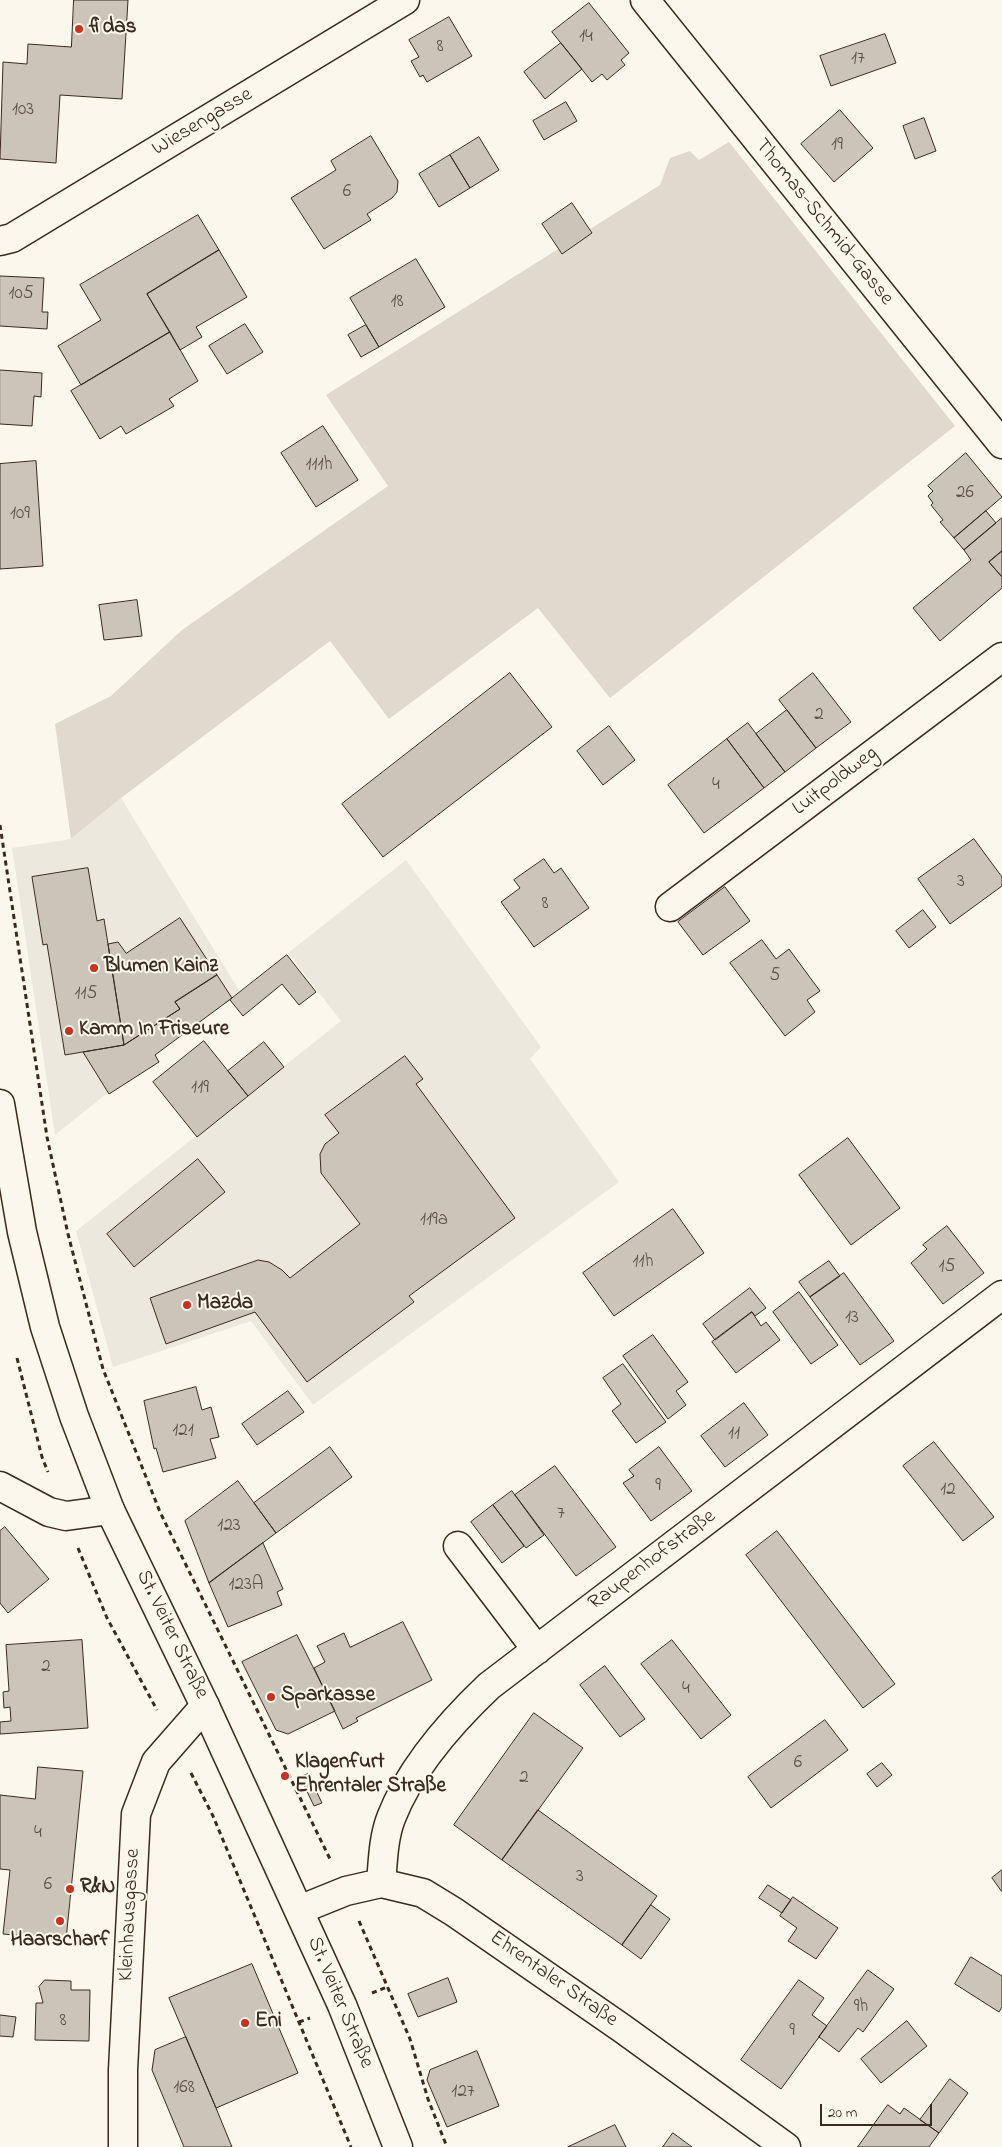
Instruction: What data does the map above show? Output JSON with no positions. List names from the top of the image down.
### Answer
{
  "streets": {
    "street": [
      "Wiesengasse",
      "Thomas-Schmid-Gasse",
      "Luitpoldweg",
      "Raupenhofstraße",
      "St. Veiter Straße",
      "Kleinhausgasse",
      "Ehrentaler Straße"
    ]
  },
  "crossings": [
    ["Raupenhofstraße", "Ehrentaler Straße"],
    ["St. Veiter Straße", "Kleinhausgasse"],
    ["St. Veiter Straße", "Ehrentaler Straße"]
  ],
  "places": [
    "fidas",
    "Blumen Kainz",
    "Kamm In Friseure",
    "Mazda",
    "Sparkasse",
    "Klagenfurt Ehrentaler Straße",
    "R&N",
    "Haarscharf",
    "Eni"
  ],
  "house_numbers": [
    "14",
    "8",
    "17",
    "103",
    "19",
    "6",
    "105",
    "18",
    "111h",
    "26",
    "109",
    "2",
    "4",
    "3",
    "8",
    "5",
    "115",
    "119",
    "119a",
    "11h",
    "15",
    "13",
    "121",
    "11",
    "9",
    "12",
    "7",
    "123",
    "123A",
    "2",
    "4",
    "6",
    "2",
    "4",
    "3",
    "6",
    "9h",
    "8",
    "9",
    "168",
    "127"
  ],
  "scale_bar": "20 m"
}
